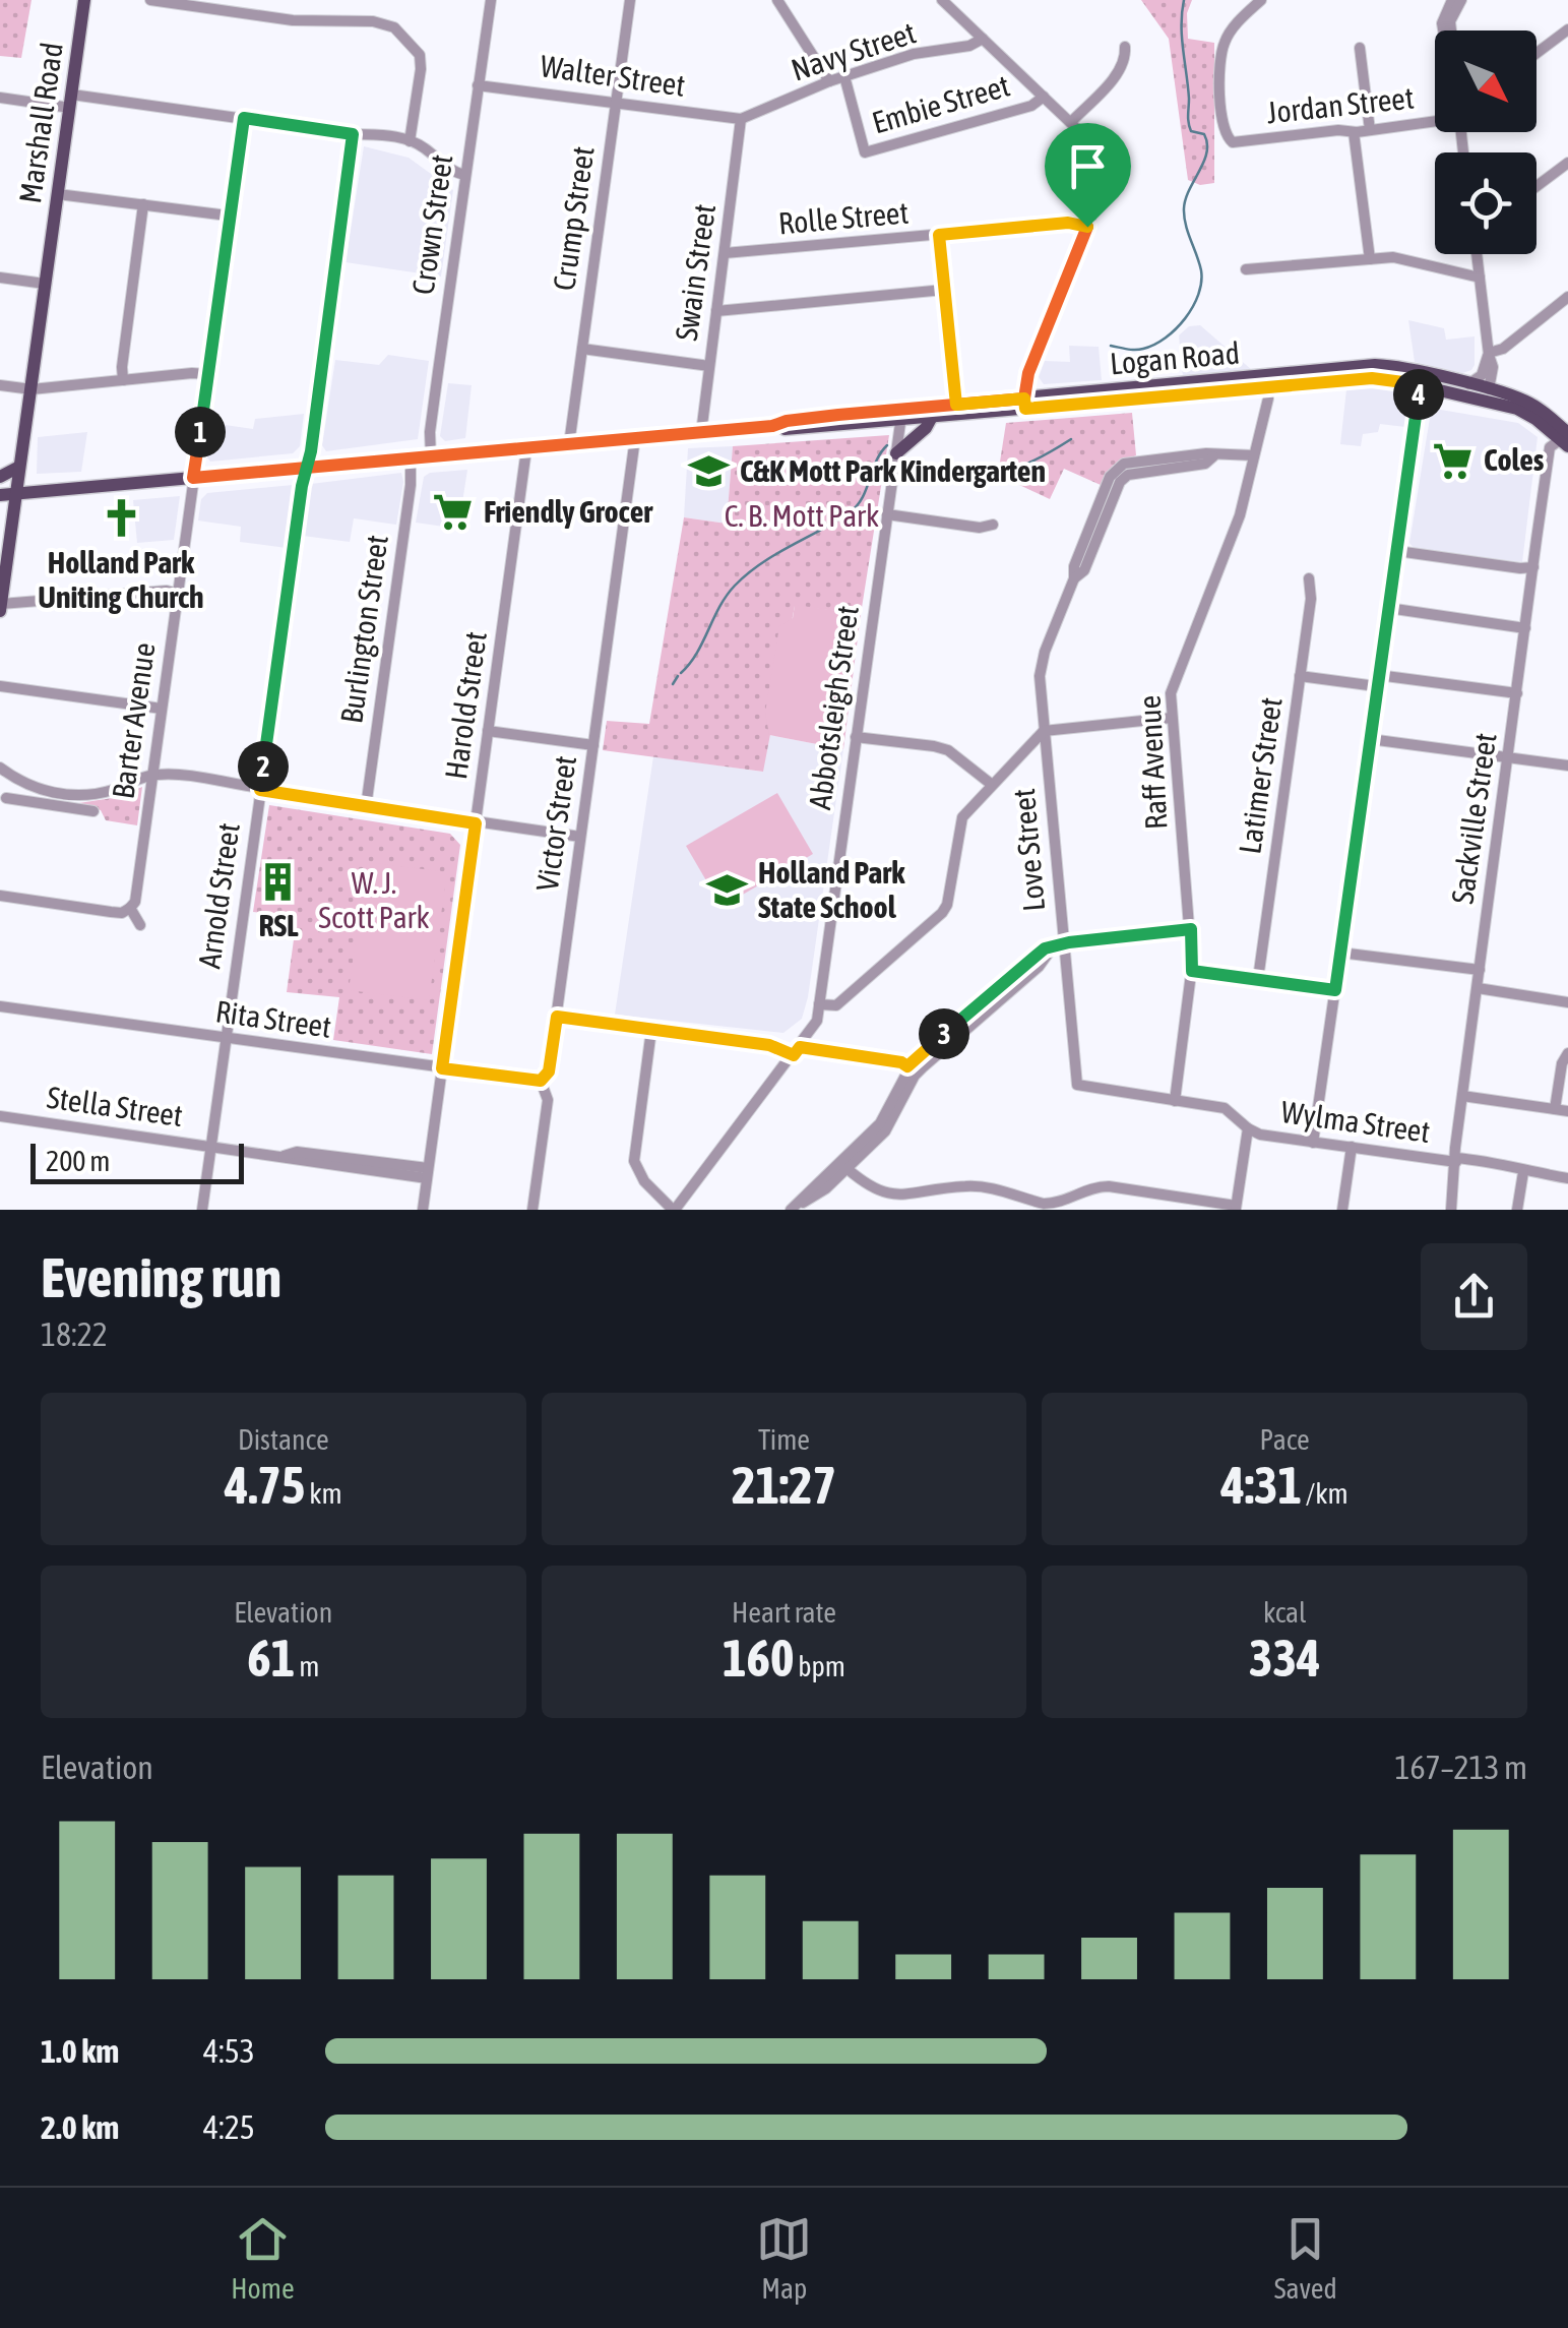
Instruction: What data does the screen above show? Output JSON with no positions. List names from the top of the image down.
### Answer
{
  "streets": {
    "main road": ["Marshall Road", "Logan Road"],
    "street": [
      "Navy Street",
      "Walter Street",
      "Embie Street",
      "Jordan Street",
      "Crump Street",
      "Rolle Street",
      "Crown Street",
      "Swain Street",
      "Burlington Street",
      "Harold Street",
      "Abbotsleigh Street",
      "Barter Avenue",
      "Raff Avenue",
      "Latimer Street",
      "Sackville Street",
      "Victor Street",
      "Love Street",
      "Arnold Street",
      "Rita Street",
      "Stella Street",
      "Wylma Street"
    ]
  },
  "crossings": [
    ["Navy Street", "Walter Street"],
    ["Navy Street", "Embie Street"],
    ["Navy Street", "Swain Street"],
    ["Walter Street", "Crump Street"],
    ["Walter Street", "Crown Street"],
    ["Walter Street", "Swain Street"],
    ["Marshall Road", "Logan Road"],
    ["Crump Street", "Logan Road"],
    ["Rolle Street", "Swain Street"],
    ["Crown Street", "Logan Road"],
    ["Swain Street", "Logan Road"],
    ["Logan Road", "Burlington Street"],
    ["Logan Road", "Harold Street"],
    ["Logan Road", "Abbotsleigh Street"],
    ["Logan Road", "Barter Avenue"],
    ["Logan Road", "Raff Avenue"],
    ["Logan Road", "Sackville Street"],
    ["Logan Road", "Victor Street"],
    ["Logan Road", "Arnold Street"],
    ["Harold Street", "Rita Street"],
    ["Harold Street", "Stella Street"],
    ["Raff Avenue", "Love Street"],
    ["Raff Avenue", "Wylma Street"],
    ["Sackville Street", "Wylma Street"],
    ["Victor Street", "Rita Street"],
    ["Love Street", "Wylma Street"],
    ["Arnold Street", "Rita Street"],
    ["Arnold Street", "Stella Street"]
  ],
  "parks": ["C. B. Mott Park", "W. J. Scott Park"],
  "places": {
    "supermarket": ["Coles", "Friendly Grocer"],
    "school or university": ["C&K Mott Park Kindergarten", "Holland Park State School"],
    "church": ["Holland Park Uniting Church"],
    "building": ["RSL"]
  },
  "scale_bar": "200 m",
  "north": "bottom right",
  "page": {
    "pins": [
      "4",
      "1",
      "2",
      "3"
    ],
    "scale": "200 m",
    "heading": ["Evening run", "18:22"],
    "stats": [
      ["Distance", "4.75 km"],
      ["Time", "21:27"],
      ["Pace", "4:31 /km"],
      ["Elevation", "61 m"],
      ["Heart rate", "160 bpm"],
      ["kcal", "334"]
    ],
    "chart": ["Elevation", "167–213 m"],
    "list": [
      {
        "name": "1.0 km",
        "note": "4:53"
      },
      {
        "name": "2.0 km",
        "note": "4:25"
      }
    ],
    "tabs": ["Home", "Map", "Saved"]
  }
}
